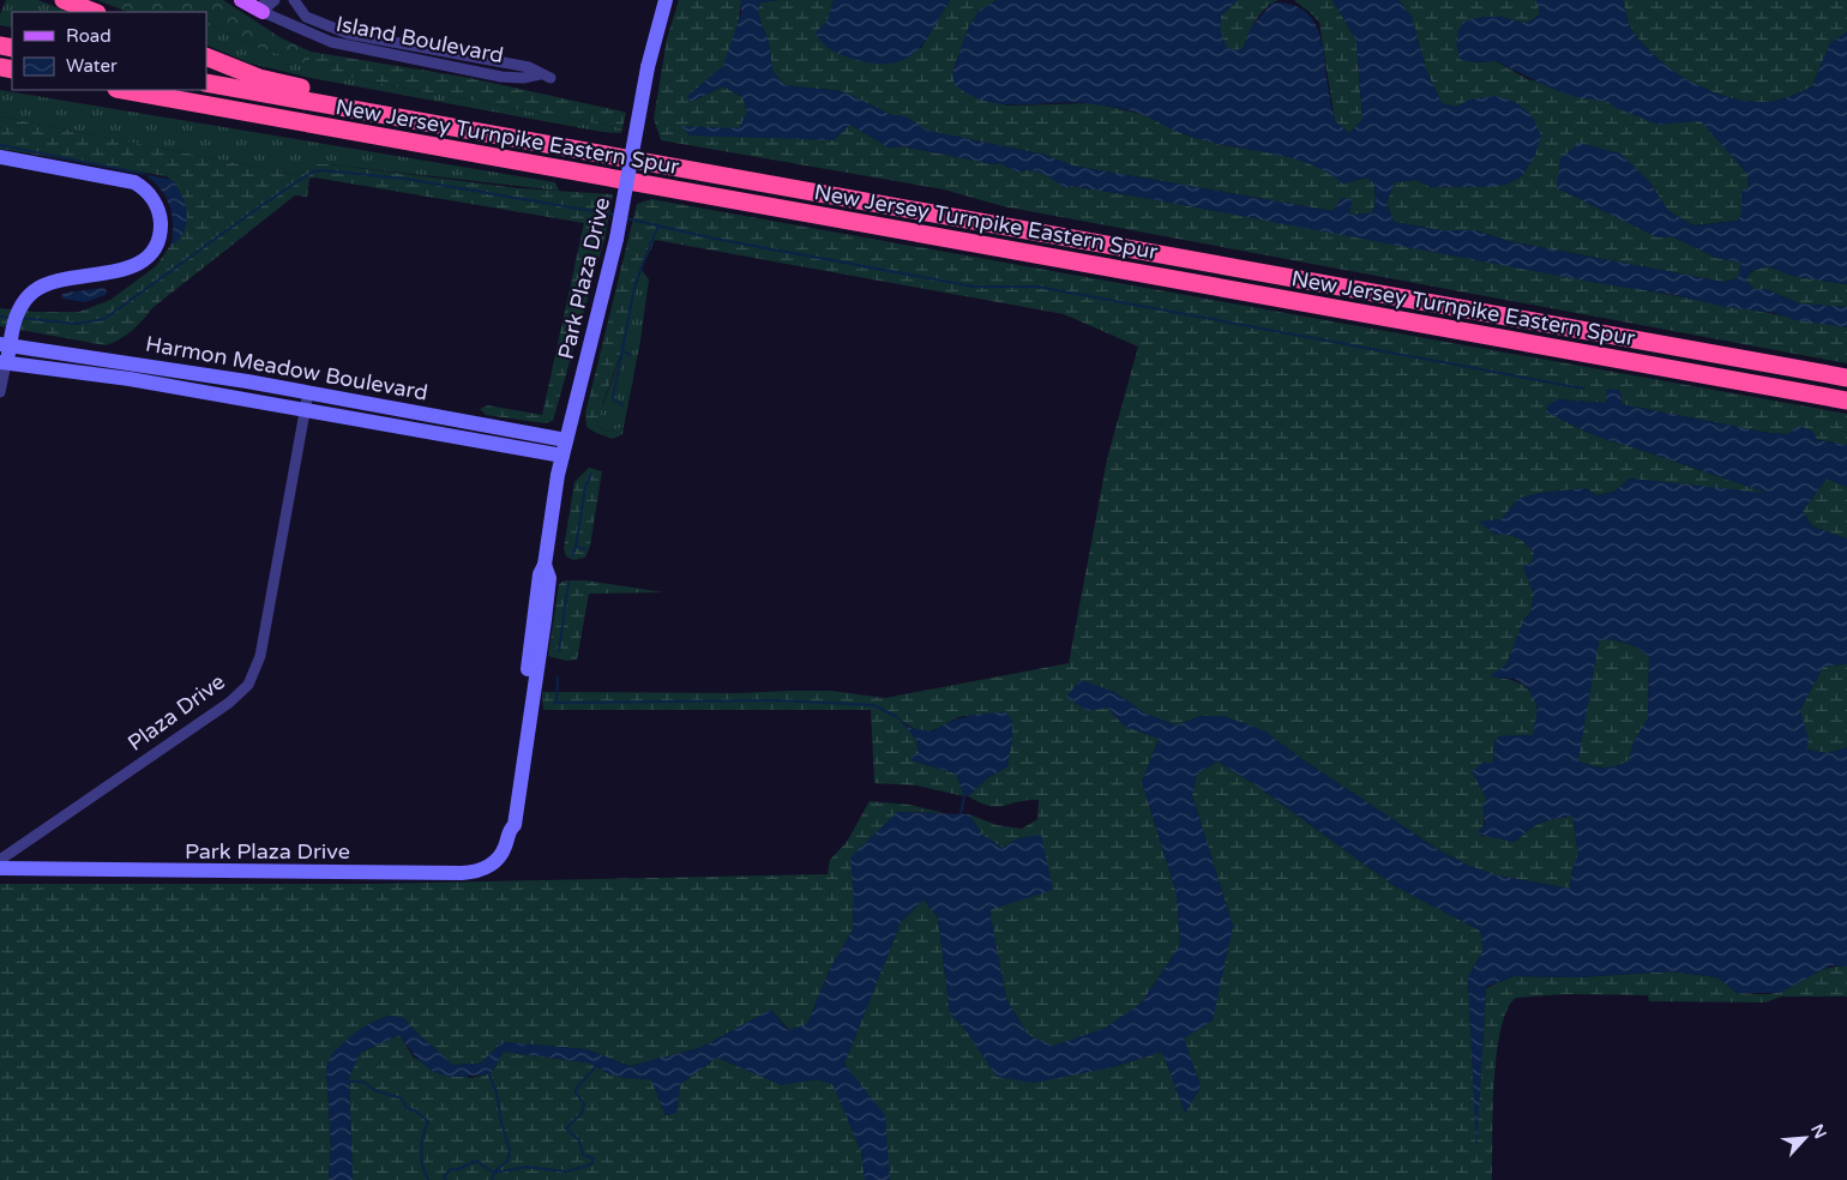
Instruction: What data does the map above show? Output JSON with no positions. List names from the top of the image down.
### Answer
{
  "streets": {
    "highway": ["New Jersey Turnpike Eastern Spur"],
    "street": [
      "Island Boulevard",
      "Park Plaza Drive",
      "Harmon Meadow Boulevard",
      "Plaza Drive"
    ]
  },
  "crossings": [
    ["Park Plaza Drive", "Harmon Meadow Boulevard"],
    ["Harmon Meadow Boulevard", "Plaza Drive"]
  ],
  "legend": ["Road", "Water"],
  "north": "top right"
}
